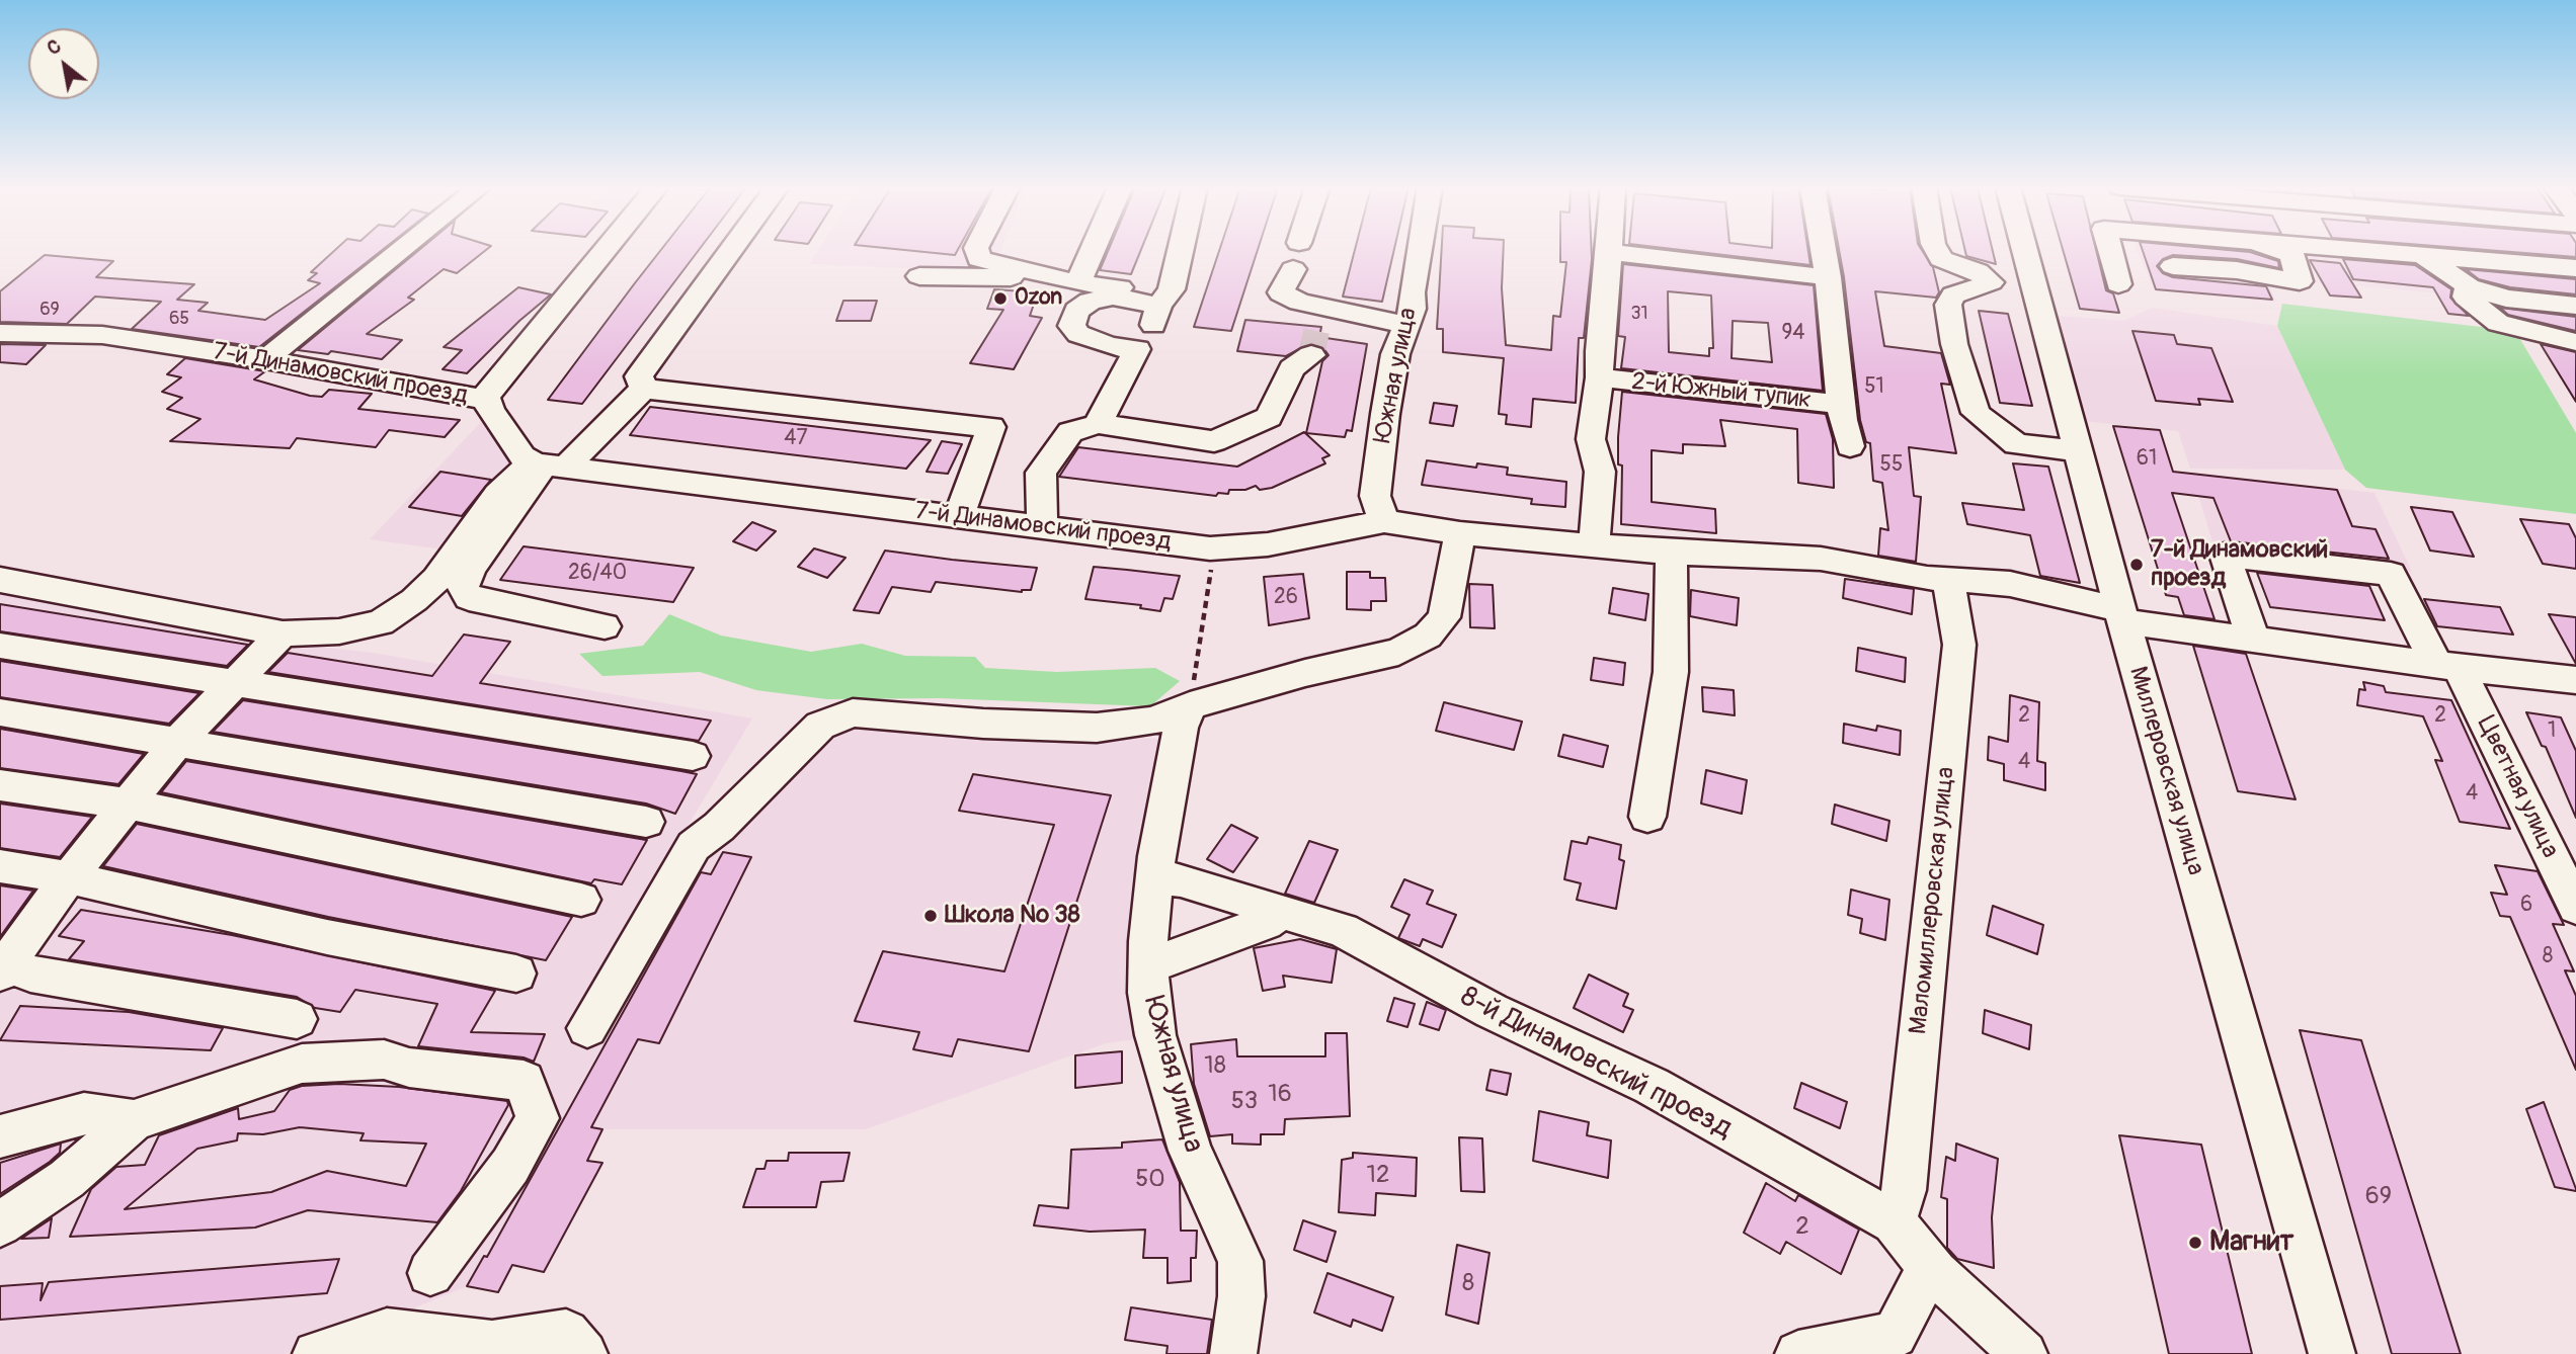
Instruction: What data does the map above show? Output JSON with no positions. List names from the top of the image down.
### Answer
{
  "streets": {
    "street": [
      "7-й Динамовский проезд",
      "Южная улица",
      "2-й Южный тупик",
      "Миллеровская улица",
      "Цветная улица",
      "Маломиллеровская улица",
      "8-й Динамовский проезд"
    ]
  },
  "crossings": [
    ["7-й Динамовский проезд", "Южная улица"],
    ["7-й Динамовский проезд", "Миллеровская улица"],
    ["7-й Динамовский проезд", "Цветная улица"],
    ["7-й Динамовский проезд", "Маломиллеровская улица"],
    ["Южная улица", "8-й Динамовский проезд"],
    ["Маломиллеровская улица", "8-й Динамовский проезд"]
  ],
  "places": [
    "Ozon",
    "7-й Динамовский проезд",
    "Школа № 38",
    "Магнит"
  ],
  "house_numbers": [
    "69",
    "31",
    "65",
    "94",
    "51",
    "47",
    "61",
    "55",
    "26/40",
    "26",
    "2",
    "2",
    "1",
    "4",
    "4",
    "6",
    "8",
    "18",
    "16",
    "53",
    "12",
    "50",
    "69",
    "2",
    "8"
  ],
  "north": "top left"
}
